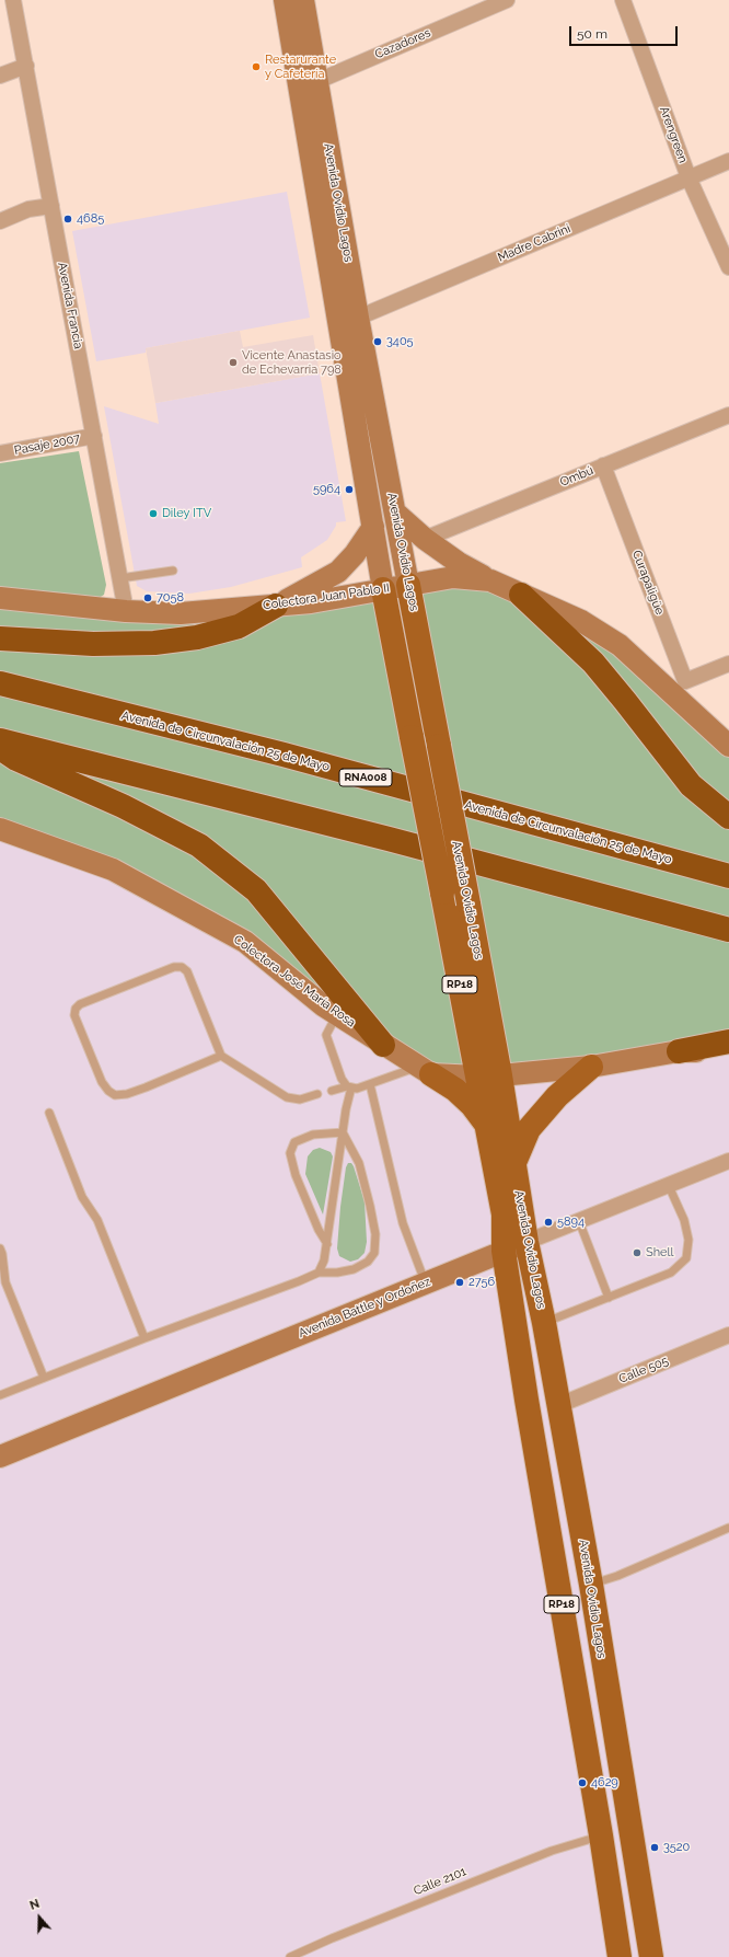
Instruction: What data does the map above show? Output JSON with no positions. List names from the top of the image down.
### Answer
{
  "streets": {
    "highway": ["Avenida de Circunvalación 25 de Mayo", "RNA008"],
    "main road": [
      "Avenida Ovidio Lagos",
      "Colectora Juan Pablo II",
      "Colectora José María Rosa",
      "RP18",
      "Avenida Battle y Ordoñez"
    ],
    "street": [
      "Cazadores",
      "Arengreen",
      "Madre Cabrini",
      "Avenida Francia",
      "Pasaje 2007",
      "Ombú",
      "Curapaligüe",
      "Calle 505"
    ],
    "lane": ["Calle 2101"]
  },
  "crossings": [
    ["Cazadores", "Avenida Ovidio Lagos"],
    ["Arengreen", "Madre Cabrini"],
    ["Avenida Ovidio Lagos", "Madre Cabrini"],
    ["Avenida Ovidio Lagos", "Colectora Juan Pablo II"],
    ["Avenida Ovidio Lagos", "Colectora José María Rosa"],
    ["Avenida Ovidio Lagos", "RP18"],
    ["Avenida Ovidio Lagos", "Avenida Battle y Ordoñez"],
    ["Avenida Ovidio Lagos", "Calle 505"],
    ["Avenida Ovidio Lagos", "Calle 2101"],
    ["Avenida Francia", "Pasaje 2007"],
    ["Avenida Francia", "Colectora Juan Pablo II"],
    ["Ombú", "Curapaligüe"],
    ["Curapaligüe", "Colectora Juan Pablo II"],
    ["Colectora José María Rosa", "RP18"]
  ],
  "places": [
    "Restarurante y Cafetería",
    "4685",
    "3405",
    "Vicente Anastasio de Echevarria 798",
    "5964",
    "Diley ITV",
    "7058",
    "5894",
    "Shell",
    "2756",
    "4629",
    "3520"
  ],
  "scale_bar": "50 m",
  "north": "top"
}
